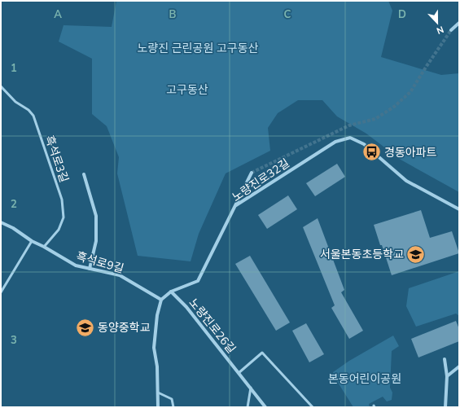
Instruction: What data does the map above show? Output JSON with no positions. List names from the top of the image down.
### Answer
{
  "streets": {
    "street": ["노량진로32길", "흑석로9길", "노량진로26길"],
    "lane": ["흑석로3길"]
  },
  "crossings": [
    ["흑석로3길", "흑석로9길"],
    ["노량진로32길", "흑석로9길"],
    ["노량진로32길", "노량진로26길"]
  ],
  "parks": ["노량진 근린공원 고구동산", "고구동산", "본동어린이공원"],
  "places": {
    "bus stop": ["경동아파트"],
    "school or university": ["서울본동초등학교", "동양중학교"]
  },
  "north": "bottom",
  "grid": {
    "columns": [
      "A",
      "B",
      "C",
      "D"
    ],
    "rows": ["1", "2", "3"]
  }
}
